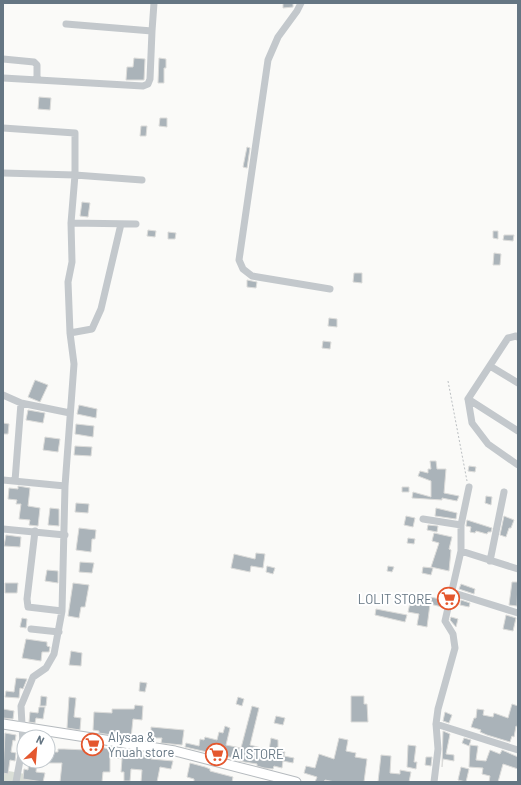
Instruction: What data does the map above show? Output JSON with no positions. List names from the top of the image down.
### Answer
{
  "places": {
    "supermarket": ["LOLIT STORE", "Alysaa & Ynuah store", "AI STORE"]
  },
  "north": "top right"
}
